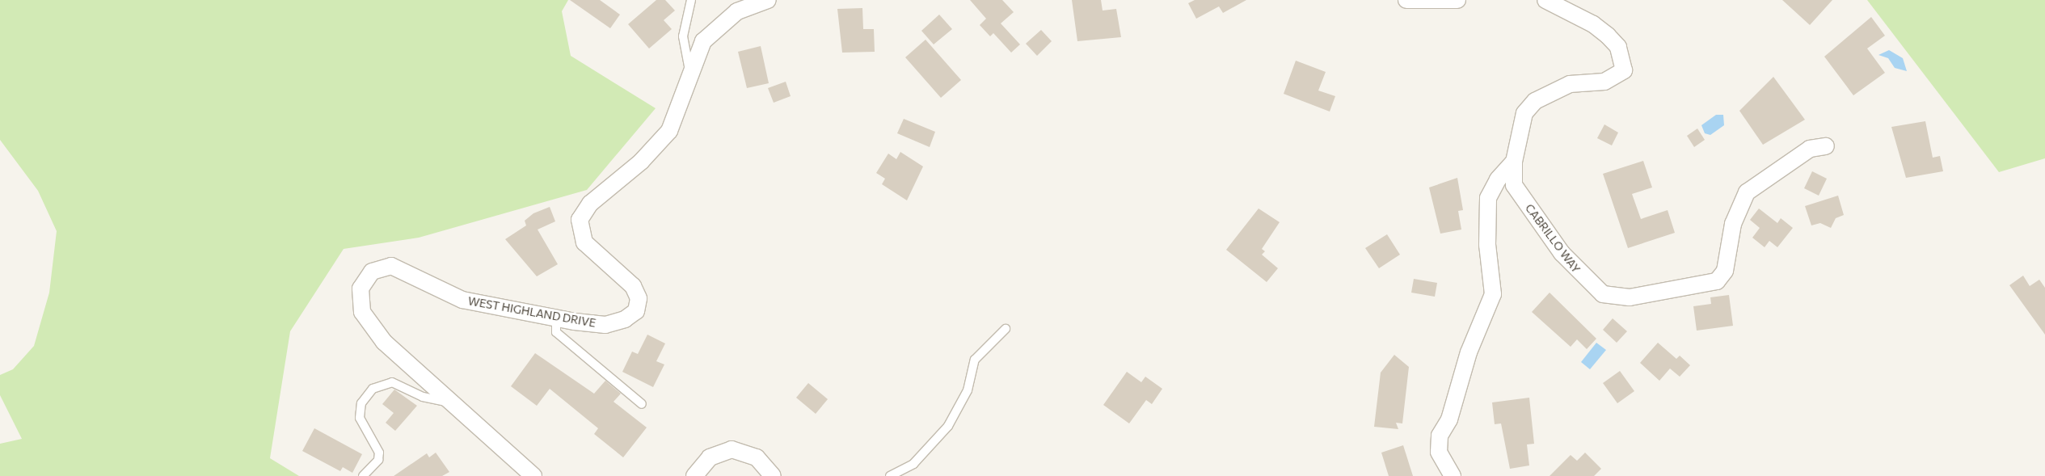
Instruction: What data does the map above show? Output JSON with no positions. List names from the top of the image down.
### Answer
{
  "streets": {
    "street": ["CABRILLO WAY", "WEST HIGHLAND DRIVE"]
  }
}
